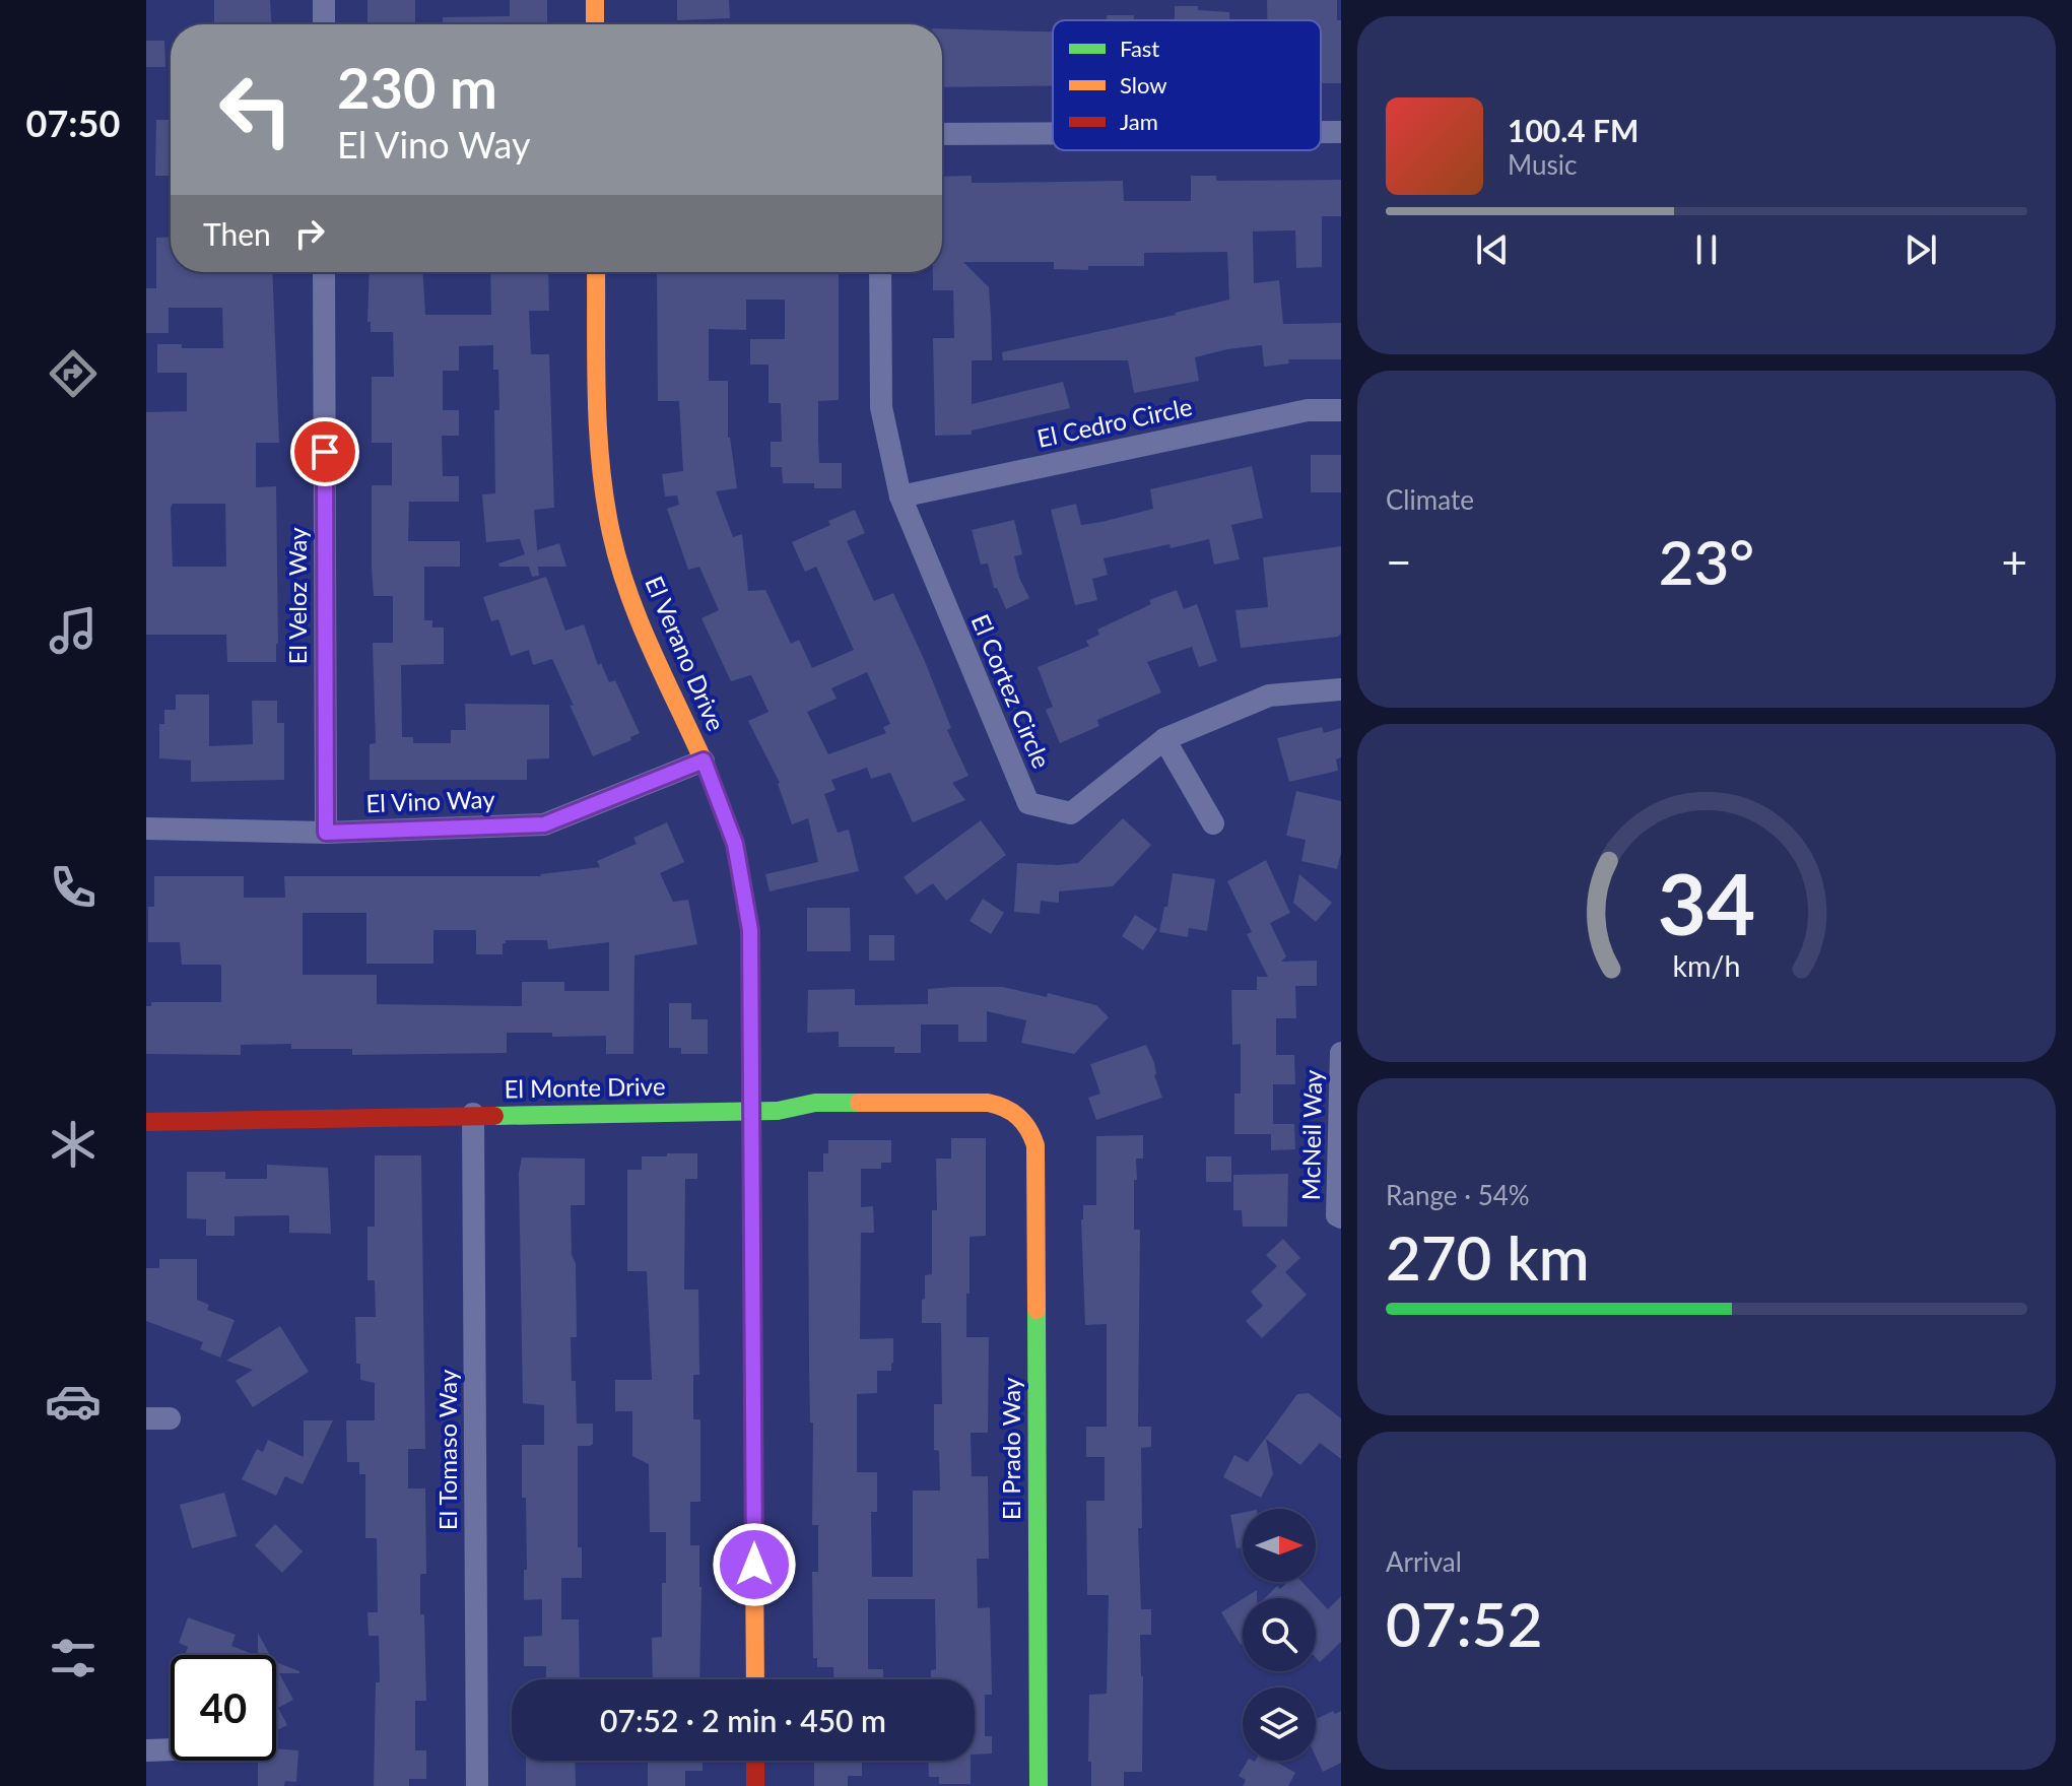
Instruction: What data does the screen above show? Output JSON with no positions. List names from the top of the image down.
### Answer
{
  "streets": {
    "street": [
      "El Cedro Circle",
      "El Veloz Way",
      "El Verano Drive",
      "El Cortez Circle",
      "El Vino Way",
      "El Monte Drive",
      "McNeil Way",
      "El Prado Way",
      "El Tomaso Way"
    ]
  },
  "crossings": [
    ["El Cedro Circle", "El Cortez Circle"],
    ["El Veloz Way", "El Vino Way"],
    ["El Verano Drive", "El Vino Way"],
    ["El Verano Drive", "El Monte Drive"],
    ["El Monte Drive", "El Prado Way"],
    ["El Monte Drive", "El Tomaso Way"]
  ],
  "legend": ["Fast", "Slow", "Jam"],
  "north": "right",
  "page": {
    "tabs": "07:50",
    "turn": ["230 m", "El Vino Way"],
    "song": ["100.4 FM", "Music"],
    "then": "Then",
    "tile": [
      "Climate",
      ["Range · 54%", "270 km"],
      ["Arrival", "07:52"]
    ],
    "heat": ["−", "23°", "+"],
    "limit": "40",
    "trip": "07:52 · 2 min · 450 m",
    "gauge": ["34", "km/h"]
  }
}
